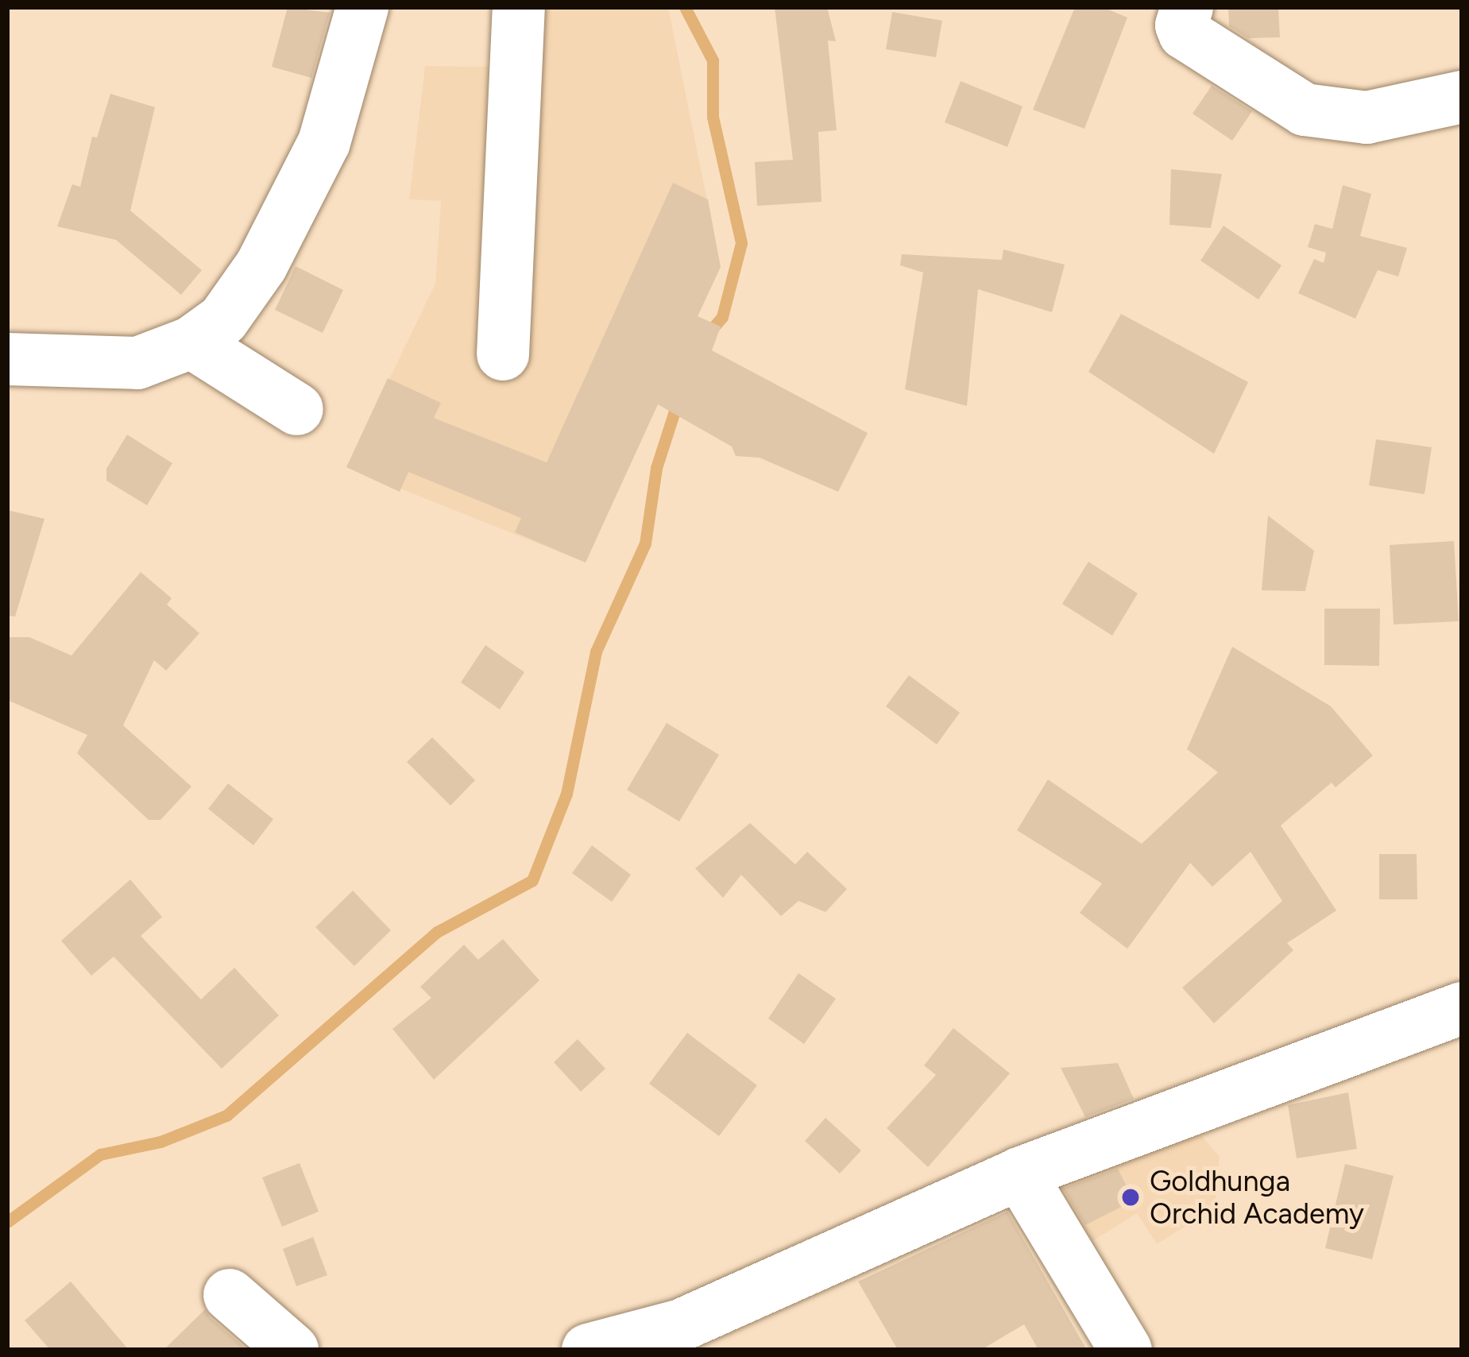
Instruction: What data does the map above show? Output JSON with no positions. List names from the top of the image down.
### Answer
{
  "places": ["Goldhunga Orchid Academy"]
}
